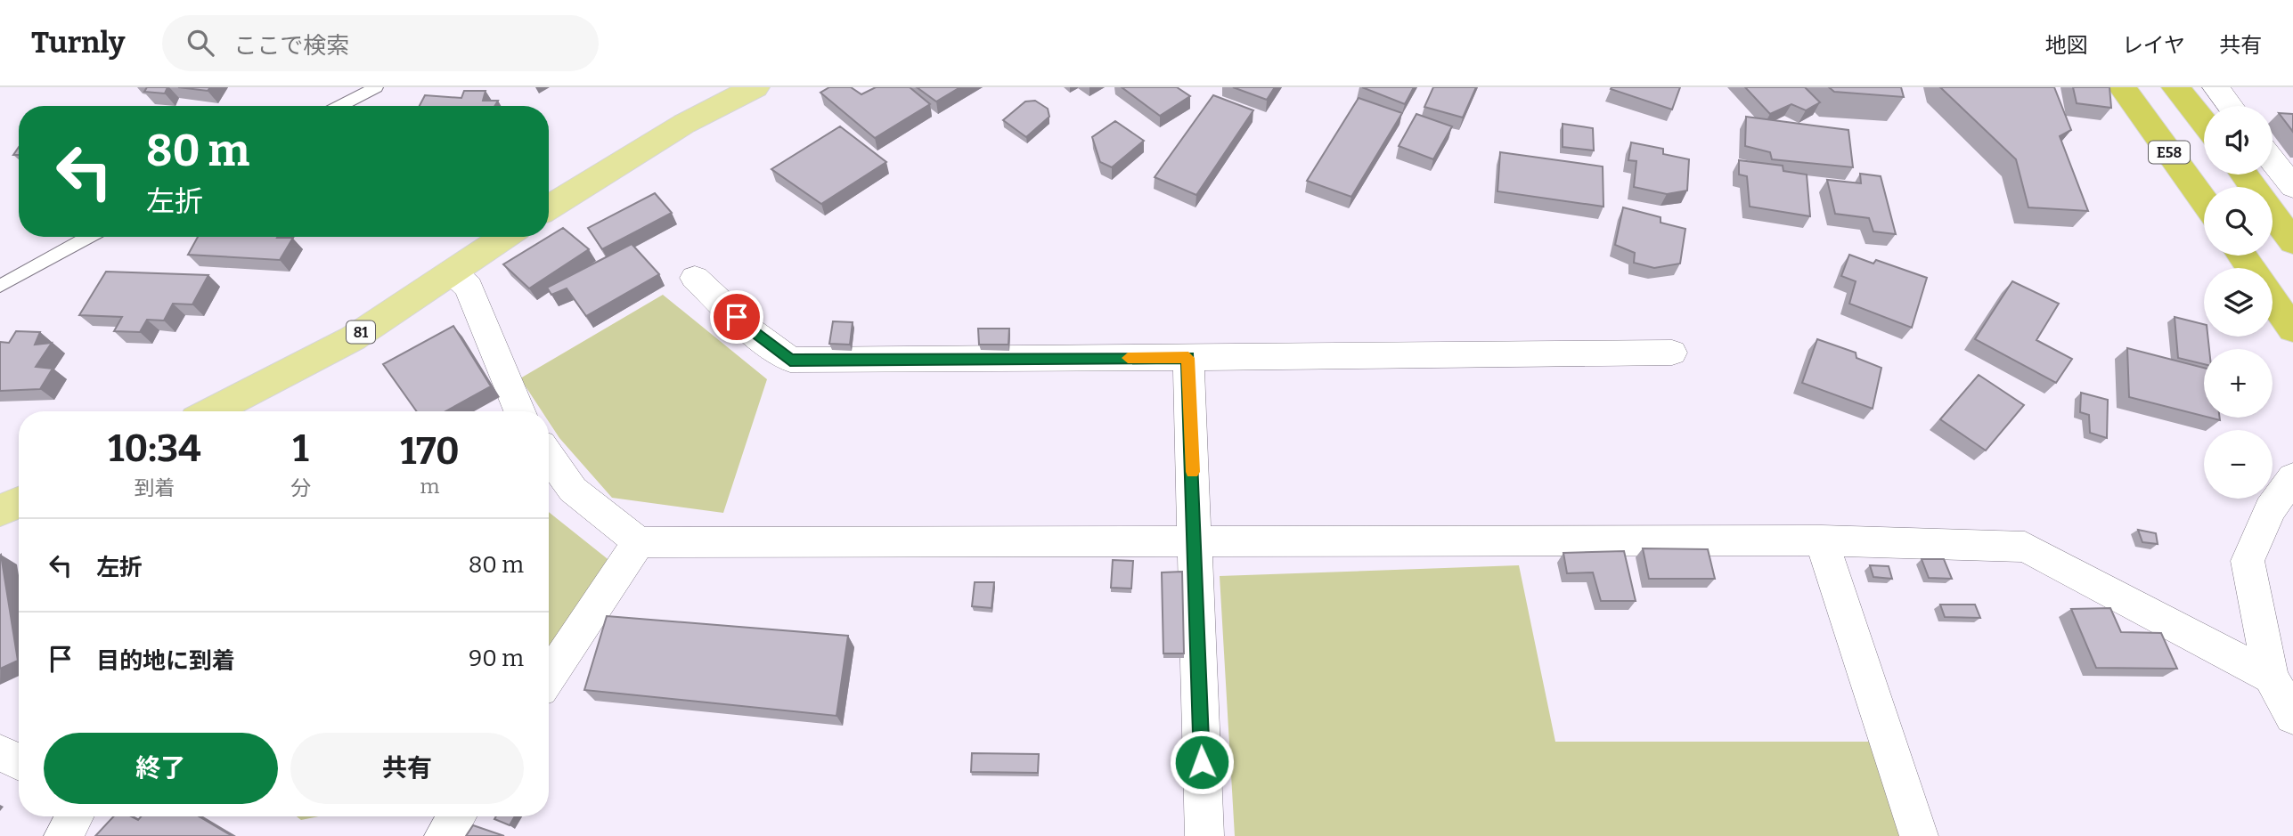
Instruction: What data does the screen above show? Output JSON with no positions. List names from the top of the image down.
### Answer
{
  "streets": {
    "highway": ["E58"],
    "main road": ["81"]
  },
  "page": {
    "header": "Turnly",
    "search": "ここで検索",
    "nav": ["地図", "レイヤ", "共有"],
    "map_buttons": ["+", "−"],
    "turn": ["80 m", "左折"],
    "eta": [
      "10:34",
      "到着",
      "1",
      "分",
      "170",
      "m"
    ],
    "list": [
      {
        "name": "左折",
        "value": "80 m"
      },
      {
        "name": "目的地に到着",
        "value": "90 m"
      }
    ],
    "buttons": ["終了", "共有"]
  }
}
